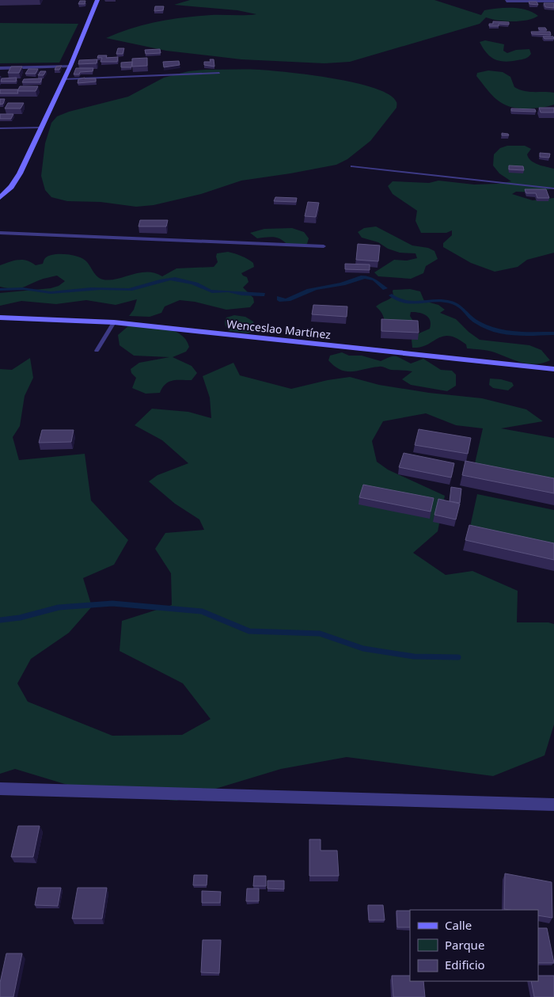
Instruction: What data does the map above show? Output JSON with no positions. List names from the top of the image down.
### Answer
{
  "streets": {
    "street": ["Wenceslao Martínez"]
  },
  "legend": ["Calle", "Parque", "Edificio"]
}
